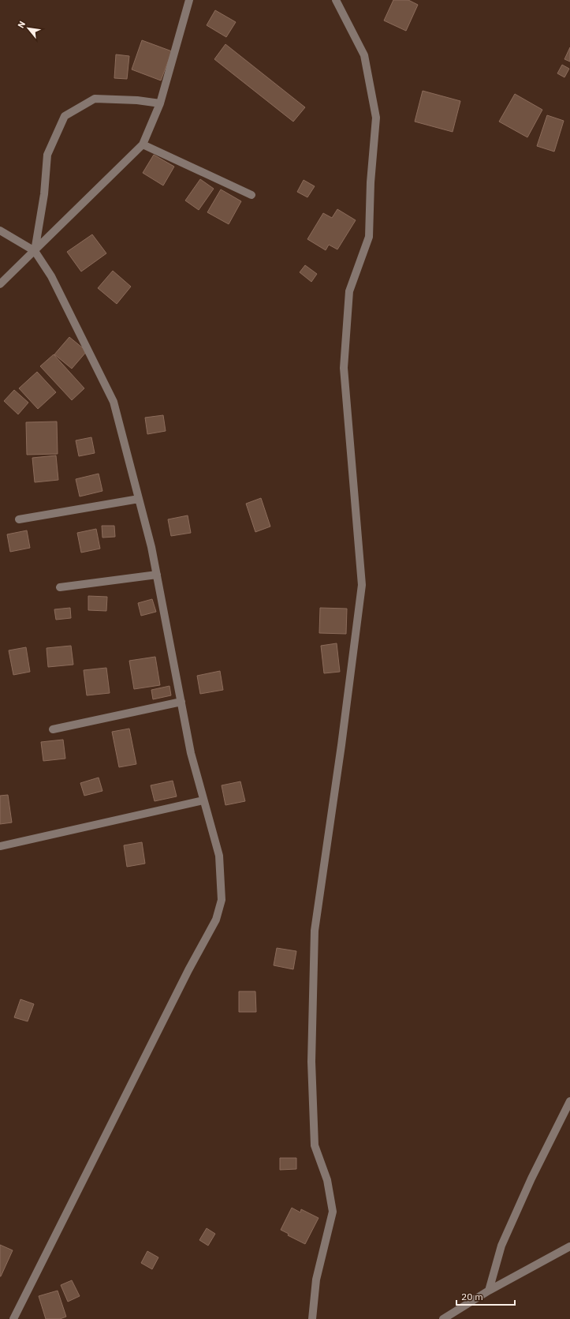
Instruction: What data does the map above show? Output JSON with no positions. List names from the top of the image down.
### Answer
{
  "scale_bar": "20 m",
  "north": "top left"
}
